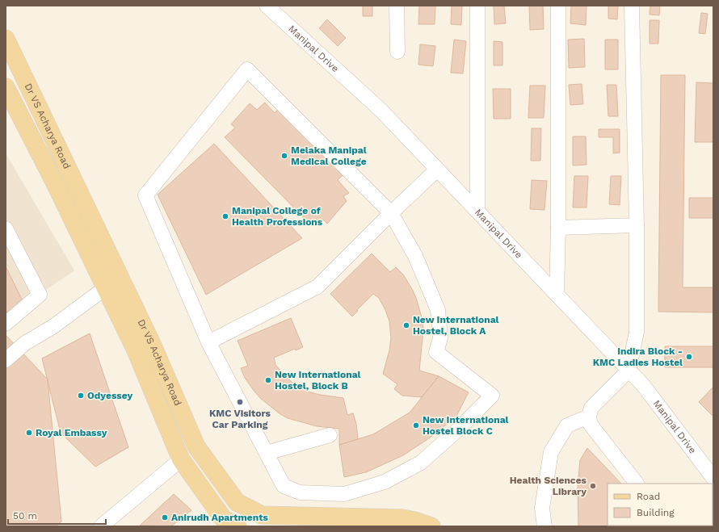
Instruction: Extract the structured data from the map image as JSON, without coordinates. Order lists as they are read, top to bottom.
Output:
{
  "streets": {
    "main road": ["Dr VS Acharya Road"],
    "street": ["Manipal Drive"]
  },
  "places": [
    "Melaka Manipal Medical College",
    "Manipal College of Health Professions",
    "New International Hostel, Block A",
    "Indira Block - KMC Ladies Hostel",
    "New International Hostel, Block B",
    "Odyessey",
    "KMC Visitors Car Parking",
    "New International Hostel Block C",
    "Royal Embassy",
    "Health Sciences Library",
    "Anirudh Apartments"
  ],
  "legend": ["Road", "Building"],
  "scale_bar": "50 m"
}
